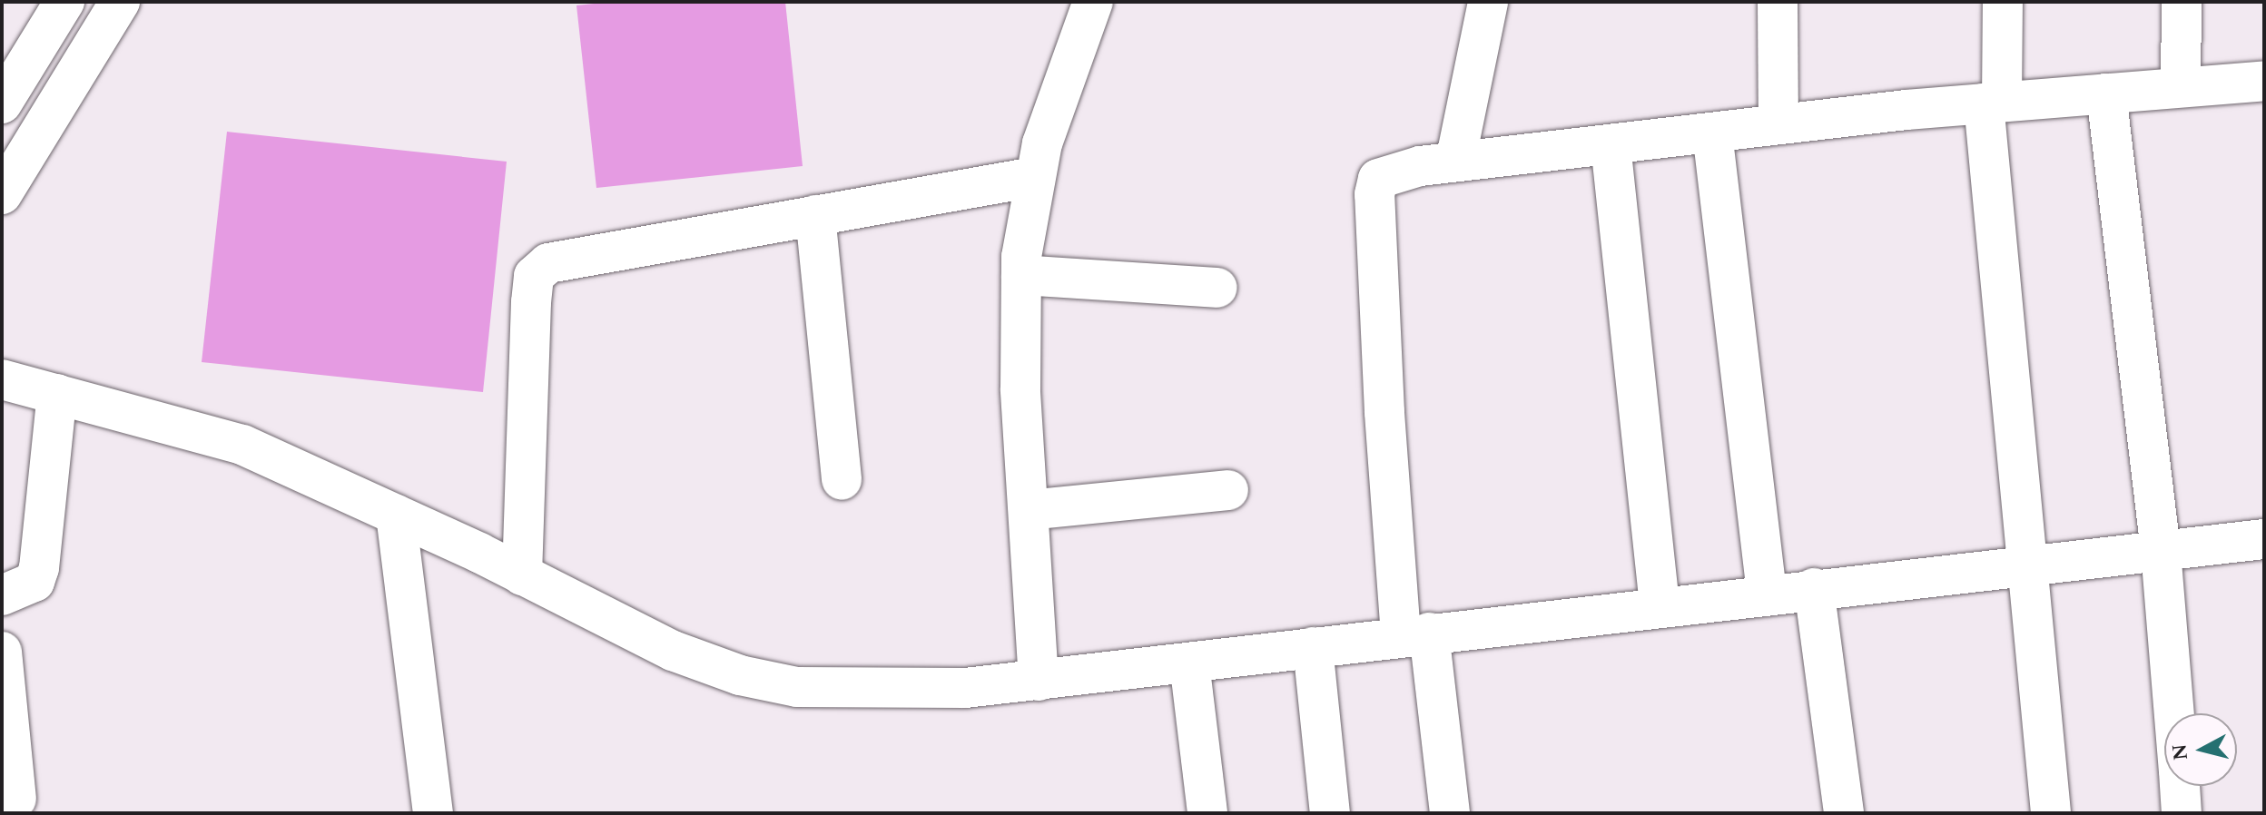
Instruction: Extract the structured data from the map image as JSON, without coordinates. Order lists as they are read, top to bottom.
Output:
{
  "north": "left"
}
